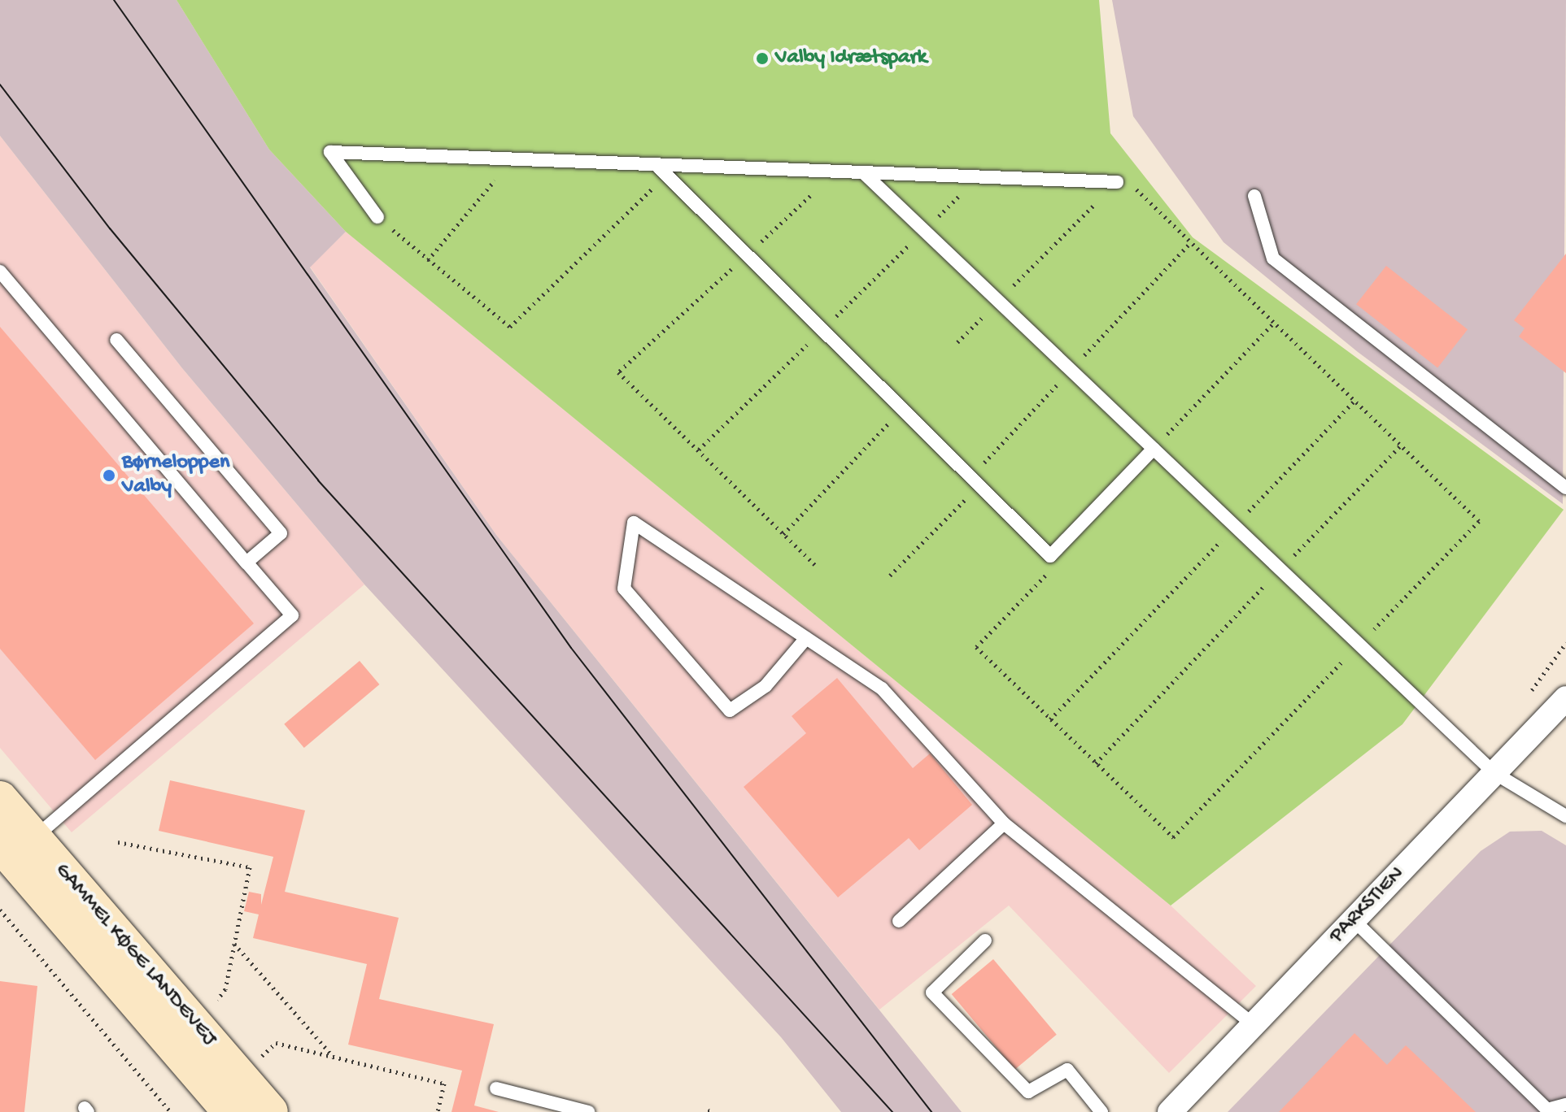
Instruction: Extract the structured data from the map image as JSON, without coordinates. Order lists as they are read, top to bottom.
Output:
{
  "streets": {
    "main road": ["GAMMEL KØGE LANDEVEJ"],
    "street": ["PARKSTIEN"]
  },
  "places": ["Valby Idrætspark", "Børneloppen Valby"]
}
